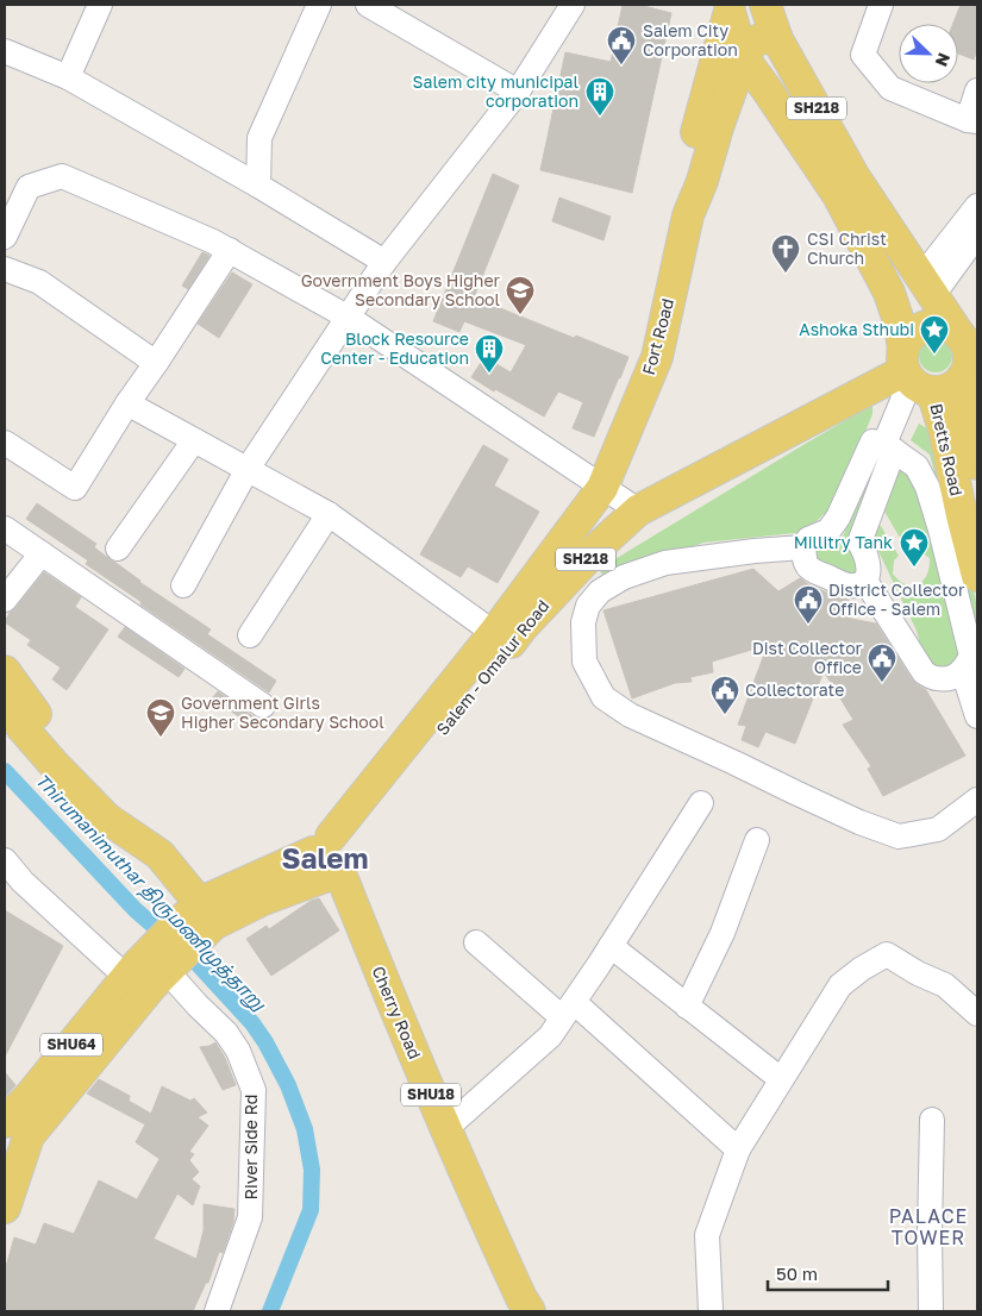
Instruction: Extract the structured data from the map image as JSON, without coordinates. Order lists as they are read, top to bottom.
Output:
{
  "streets": {
    "main road": [
      "SH218",
      "Fort Road",
      "Bretts Road",
      "Salem - Omalur Road",
      "Cherry Road",
      "SHU64",
      "SHU18"
    ],
    "street": ["River Side Rd"]
  },
  "crossings": [
    ["SH218", "Bretts Road"],
    ["SH218", "Salem - Omalur Road"],
    ["Fort Road", "Bretts Road"],
    ["Fort Road", "Salem - Omalur Road"],
    ["Bretts Road", "Salem - Omalur Road"],
    ["Salem - Omalur Road", "Cherry Road"],
    ["Salem - Omalur Road", "SHU64"],
    ["SHU64", "River Side Rd"]
  ],
  "districts": ["Salem", "PALACE TOWER"],
  "water": ["Thirumanimuthar திருமணிமுத்தாறு"],
  "places": {
    "public building": [
      "Salem City Corporation",
      "District Collector Office - Salem",
      "Dist Collector Office",
      "Collectorate"
    ],
    "building": ["Salem city municipal corporation", "Block Resource Center - Education"],
    "church": ["CSI Christ Church"],
    "school or university": ["Government Boys Higher Secondary School", "Government Girls Higher Secondary School"],
    "place": ["Ashoka Sthubi", "Millitry Tank"]
  },
  "scale_bar": "50 m",
  "north": "bottom right"
}
